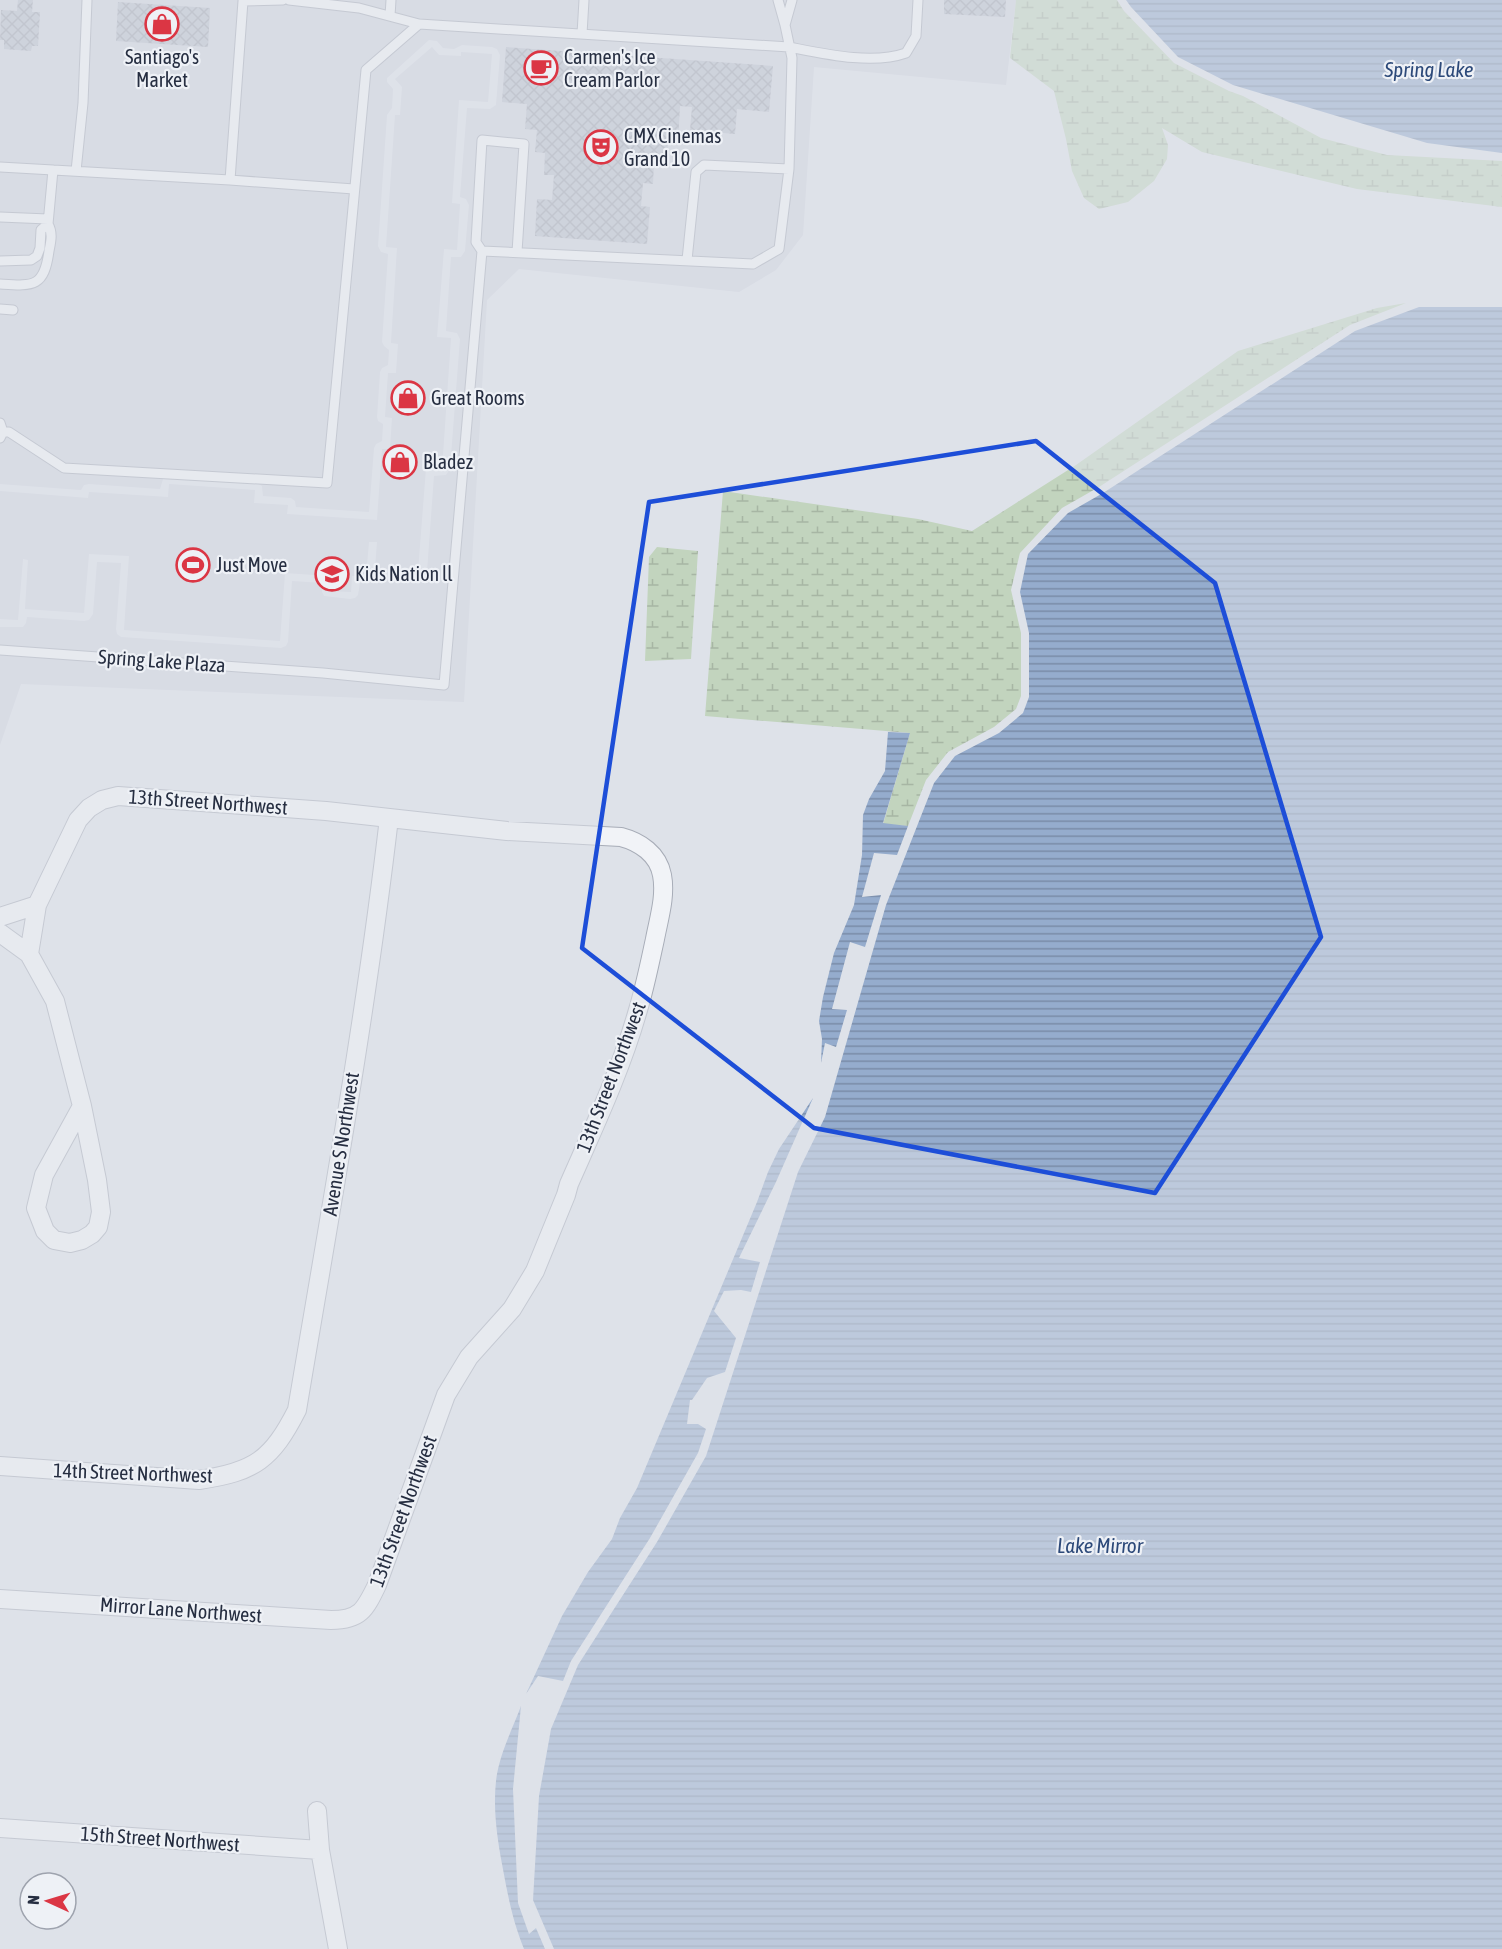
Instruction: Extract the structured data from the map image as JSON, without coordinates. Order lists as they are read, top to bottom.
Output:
{
  "streets": {
    "street": [
      "13th Street Northwest",
      "Avenue S Northwest",
      "14th Street Northwest",
      "Mirror Lane Northwest",
      "15th Street Northwest"
    ],
    "lane": ["Spring Lake Plaza"]
  },
  "crossings": [
    ["13th Street Northwest", "Avenue S Northwest"],
    ["13th Street Northwest", "Mirror Lane Northwest"],
    ["Avenue S Northwest", "14th Street Northwest"]
  ],
  "water": ["Spring Lake", "Lake Mirror"],
  "places": {
    "shop": ["Santiago's Market", "Great Rooms", "Bladez"],
    "cafe": ["Carmen's Ice Cream Parlor"],
    "theatre": ["CMX Cinemas Grand 10"],
    "sports": ["Just Move"],
    "school or university": ["Kids Nation ll"]
  },
  "north": "left"
}
